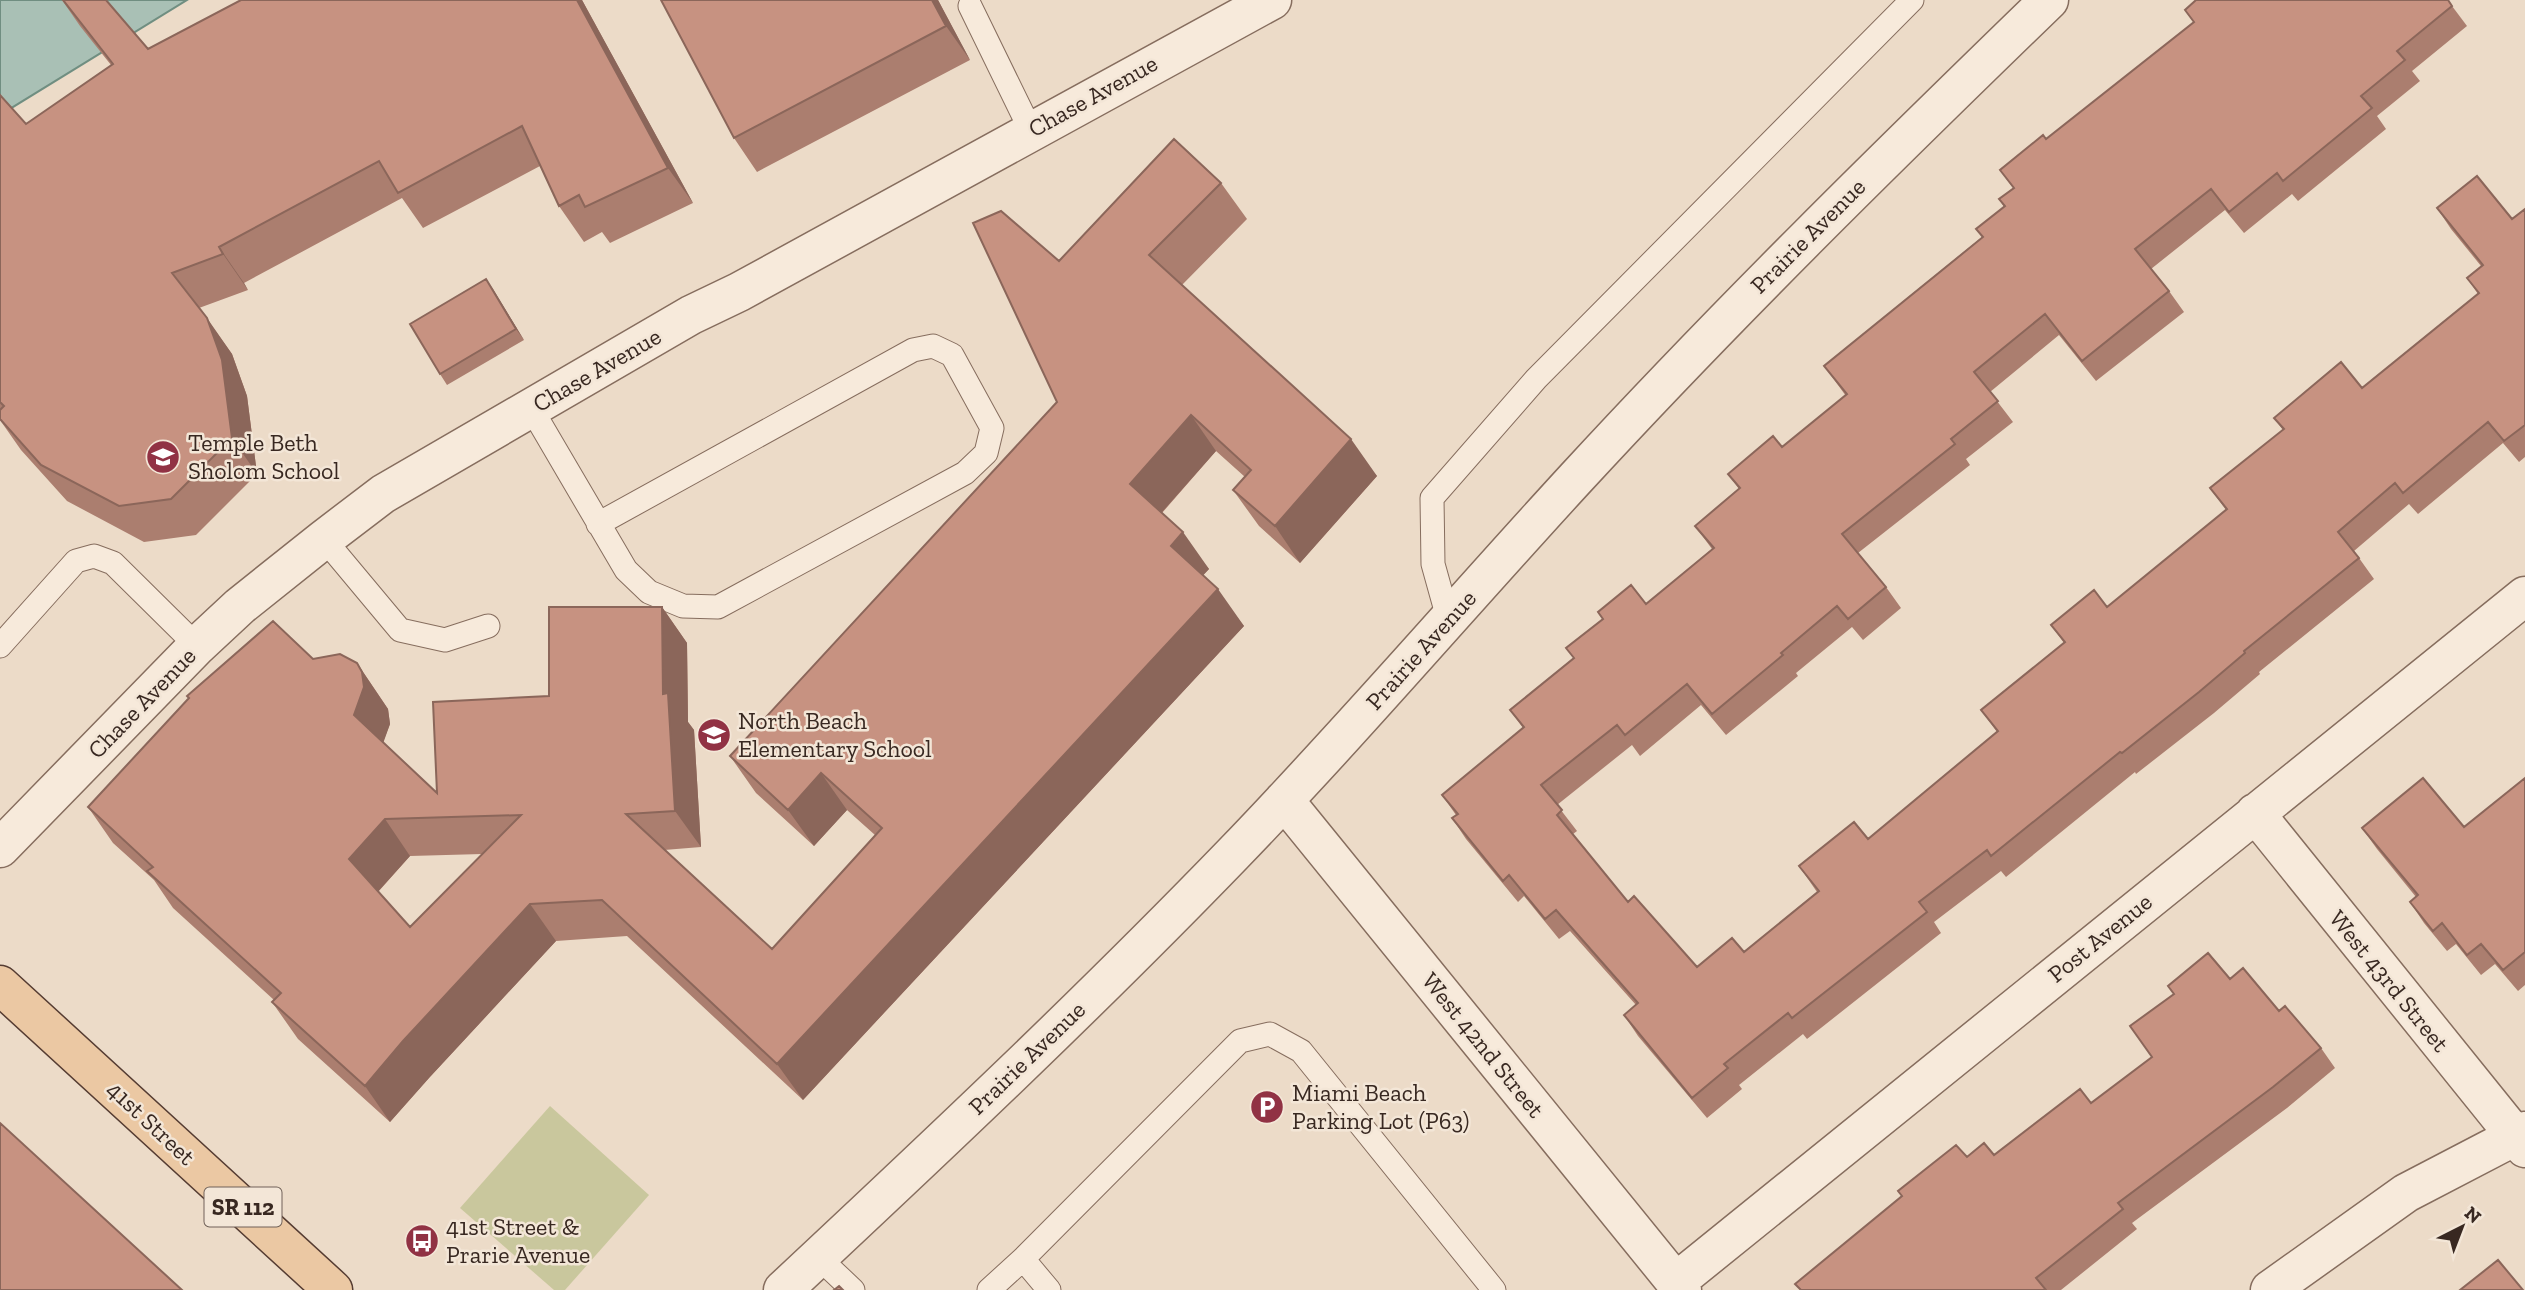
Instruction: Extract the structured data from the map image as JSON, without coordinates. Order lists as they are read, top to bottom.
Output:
{
  "streets": {
    "main road": ["41st Street", "SR 112"],
    "street": [
      "Chase Avenue",
      "Prairie Avenue",
      "Post Avenue",
      "West 43rd Street",
      "West 42nd Street"
    ]
  },
  "crossings": [
    ["Prairie Avenue", "West 42nd Street"],
    ["Post Avenue", "West 43rd Street"],
    ["Post Avenue", "West 42nd Street"]
  ],
  "places": {
    "school or university": ["Temple Beth Sholom School", "North Beach Elementary School"],
    "parking": ["Miami Beach Parking Lot (P63)"],
    "bus stop": ["41st Street & Prarie Avenue"]
  },
  "north": "top right"
}
